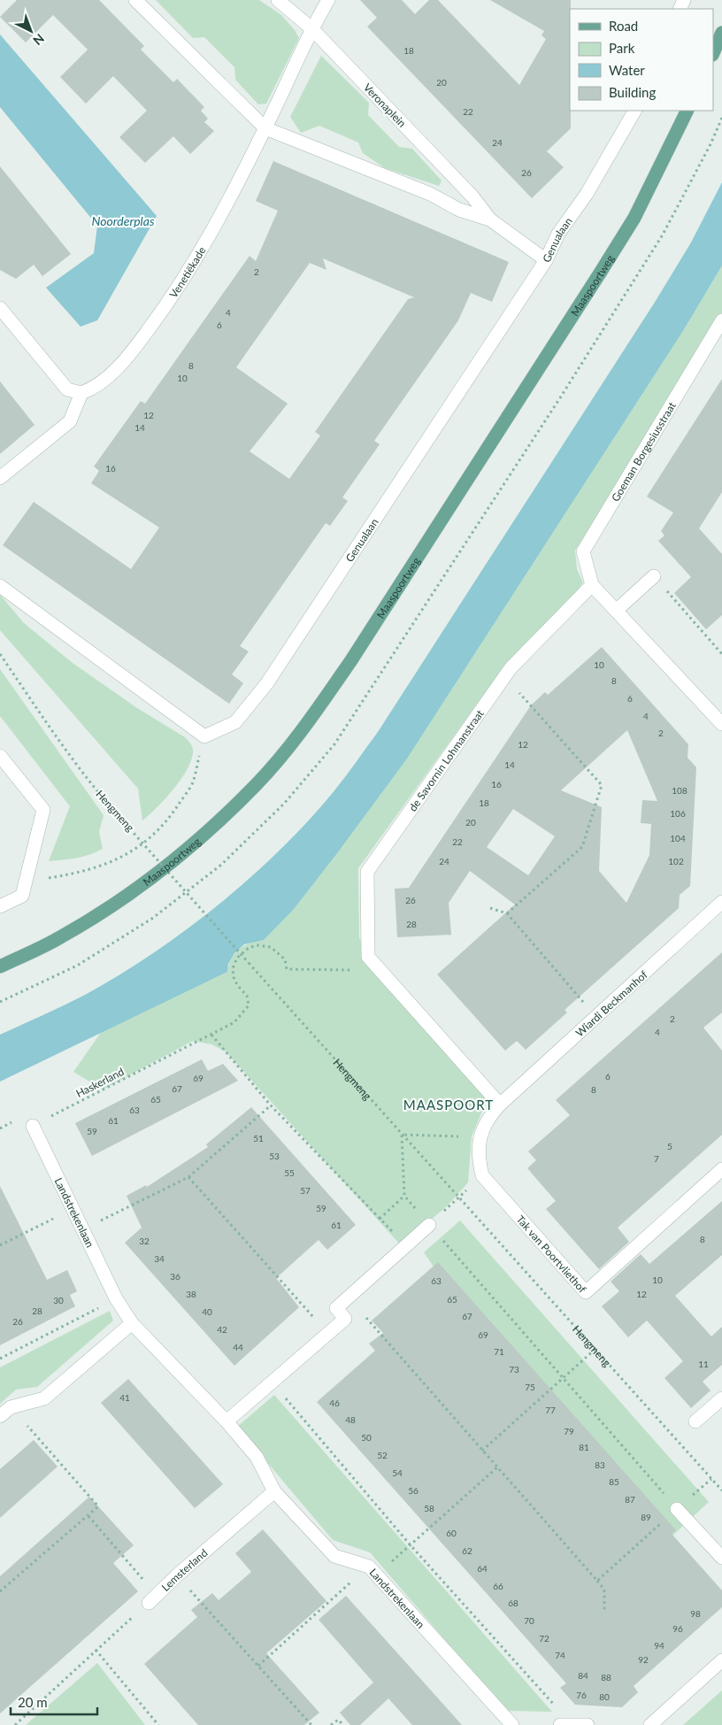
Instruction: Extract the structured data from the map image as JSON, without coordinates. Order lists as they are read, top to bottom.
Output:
{
  "streets": {
    "main road": ["Maaspoortweg"],
    "street": [
      "Veronaplein",
      "Genualaan",
      "Venetiëkade",
      "Goeman Borgesiusstraat",
      "de Savornin Lohmanstraat",
      "Wiardi Beckmanhof",
      "Landstrekenlaan",
      "Tak van Poortvliethof",
      "Lemsterland"
    ],
    "path": ["Hengmeng", "Haskerland"]
  },
  "crossings": [
    ["Veronaplein", "Genualaan"],
    ["Veronaplein", "Venetiëkade"],
    ["Goeman Borgesiusstraat", "de Savornin Lohmanstraat"],
    ["de Savornin Lohmanstraat", "Wiardi Beckmanhof"],
    ["de Savornin Lohmanstraat", "Haskerland"],
    ["Haskerland", "Landstrekenlaan"],
    ["Landstrekenlaan", "Lemsterland"]
  ],
  "districts": ["MAASPOORT"],
  "water": ["Noorderplas"],
  "house_numbers": [
    "18",
    "20",
    "22",
    "24",
    "26",
    "2",
    "4",
    "6",
    "8",
    "10",
    "12",
    "14",
    "16",
    "10",
    "8",
    "6",
    "4",
    "2",
    "12",
    "14",
    "16",
    "108",
    "18",
    "106",
    "20",
    "104",
    "22",
    "24",
    "102",
    "26",
    "28",
    "2",
    "4",
    "6",
    "69",
    "67",
    "8",
    "65",
    "63",
    "61",
    "59",
    "51",
    "5",
    "53",
    "7",
    "55",
    "57",
    "59",
    "61",
    "8",
    "32",
    "34",
    "36",
    "10",
    "63",
    "38",
    "12",
    "65",
    "30",
    "28",
    "40",
    "67",
    "26",
    "42",
    "69",
    "44",
    "71",
    "11",
    "73",
    "75",
    "41",
    "46",
    "77",
    "48",
    "79",
    "50",
    "81",
    "52",
    "83",
    "54",
    "85",
    "56",
    "87",
    "58",
    "89",
    "60",
    "62",
    "64",
    "66",
    "68",
    "98",
    "70",
    "96",
    "72",
    "94",
    "74",
    "92",
    "84",
    "88",
    "76",
    "80"
  ],
  "legend": [
    "Road",
    "Park",
    "Water",
    "Building"
  ],
  "scale_bar": "20 m",
  "north": "bottom right"
}
